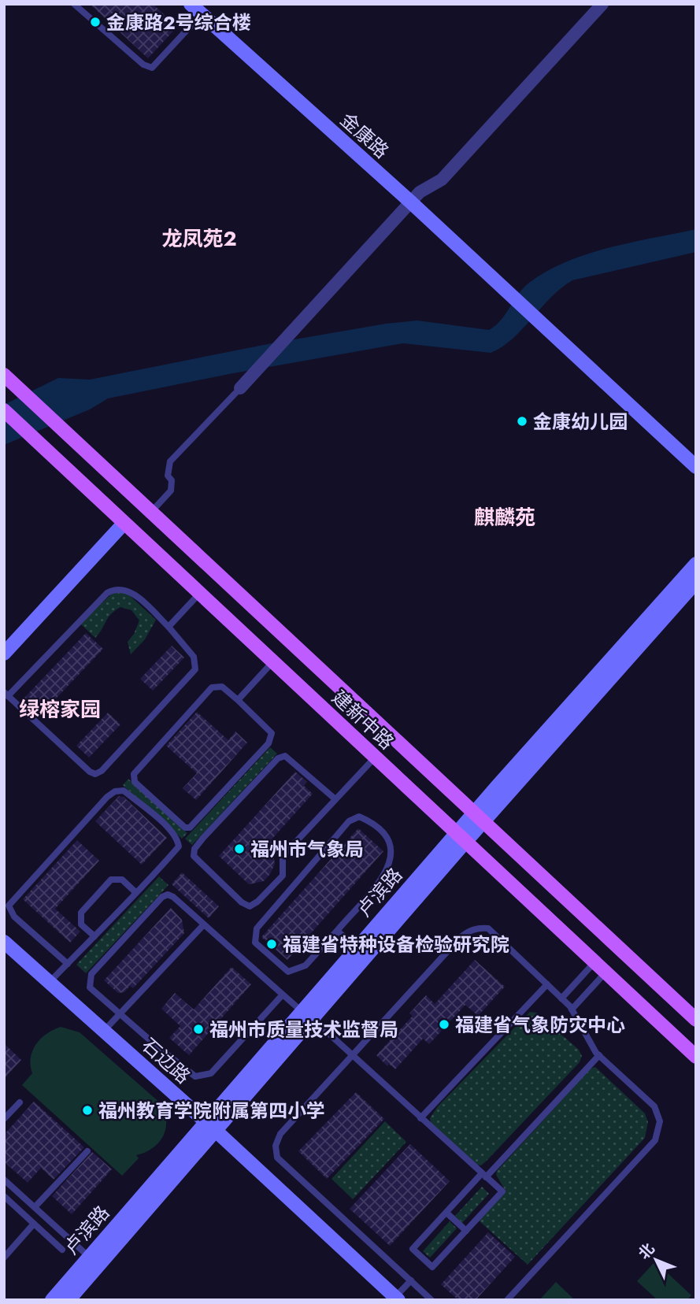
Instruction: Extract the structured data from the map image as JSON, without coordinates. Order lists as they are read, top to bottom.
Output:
{
  "streets": {
    "main road": [
      "金康路",
      "建新中路",
      "卢滨路",
      "石边路"
    ]
  },
  "crossings": [
    ["建新中路", "卢滨路"],
    ["卢滨路", "石边路"]
  ],
  "districts": ["龙凤苑2", "麒麟苑", "绿榕家园"],
  "places": [
    "金康路2号综合楼",
    "金康幼儿园",
    "福州市气象局",
    "福建省特种设备检验研究院",
    "福建省气象防灾中心",
    "福州市质量技术监督局",
    "福州教育学院附属第四小学"
  ],
  "north": "top left"
}
